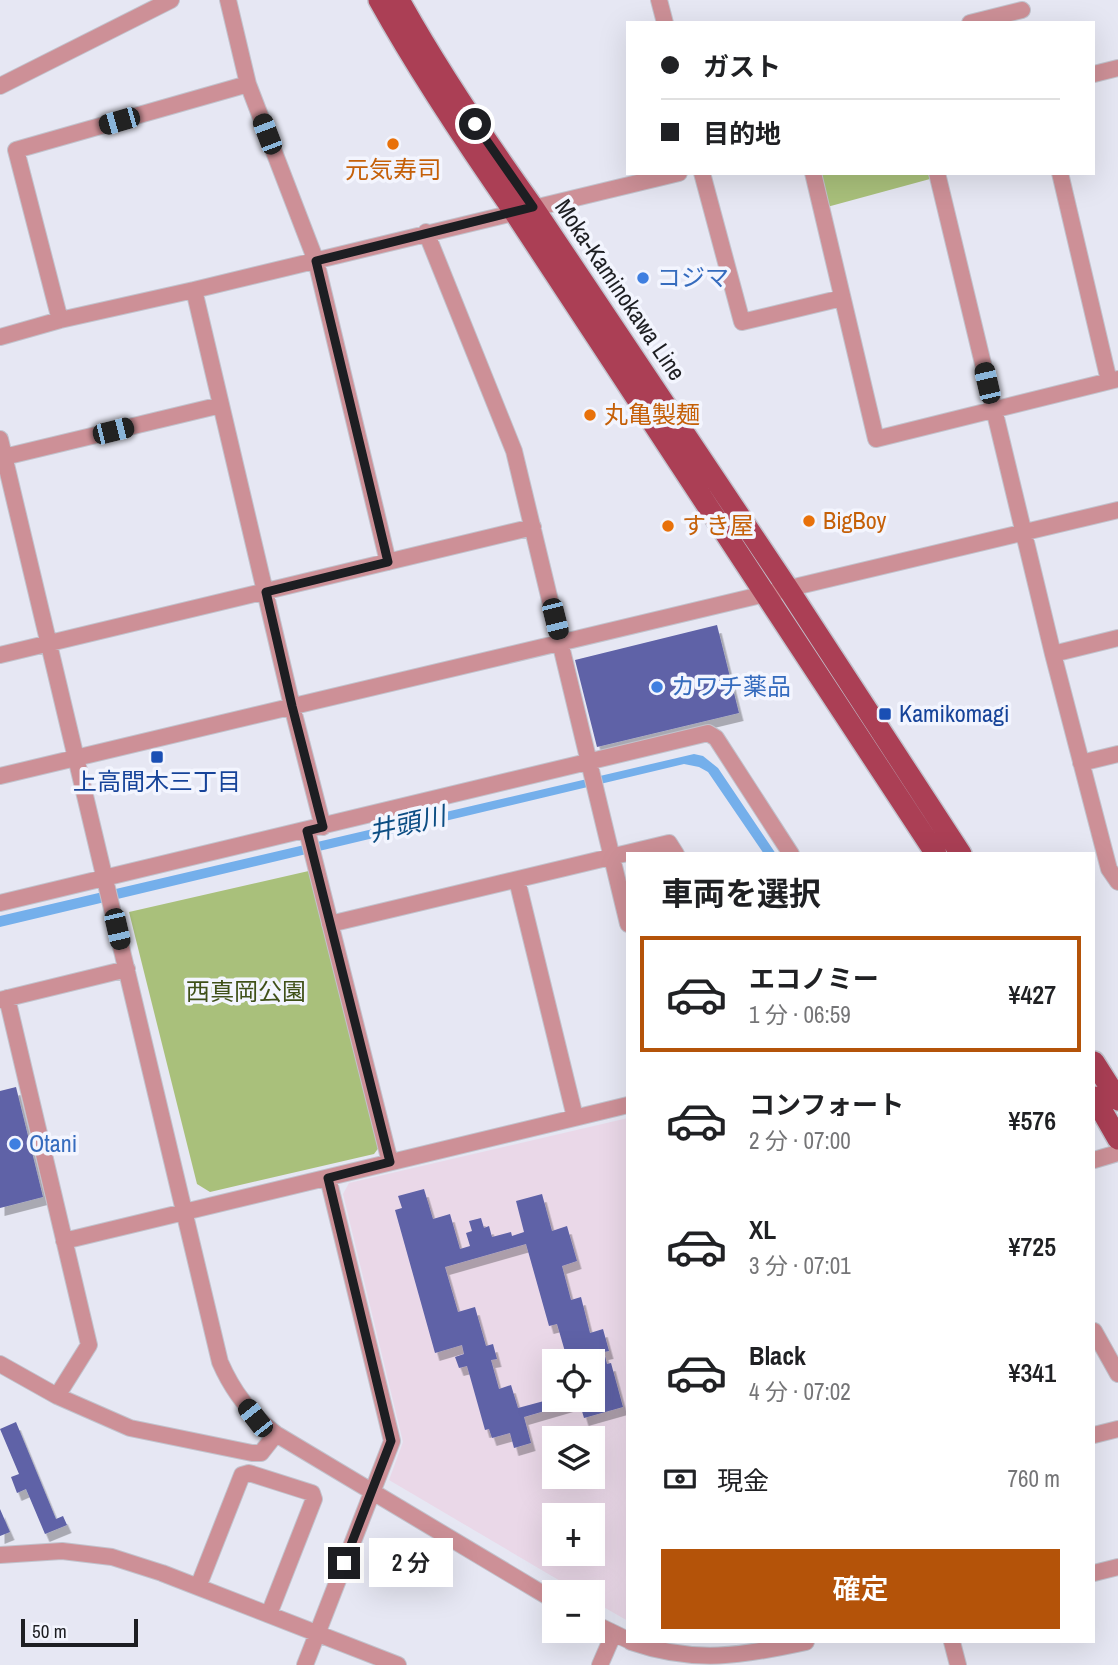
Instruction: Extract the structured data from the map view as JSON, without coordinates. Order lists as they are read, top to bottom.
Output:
{
  "streets": {
    "main road": ["Moka-Kaminokawa Line"]
  },
  "water": ["井頭川"],
  "parks": ["西真岡公園"],
  "places": {
    "other": [
      "元気寿司",
      "コジマ",
      "丸亀製麺",
      "BigBoy",
      "すき屋",
      "カワチ薬品",
      "Otani"
    ],
    "transit": ["Kamikomagi", "上高間木三丁目"]
  },
  "scale_bar": "50 m",
  "page": {
    "banner": ["ガスト", "目的地"],
    "heading": "車両を選択",
    "list": [
      {
        "name": "エコノミー",
        "note": "1 分 · 06:59",
        "value": "¥427"
      },
      {
        "name": "コンフォート",
        "note": "2 分 · 07:00",
        "value": "¥576"
      },
      {
        "name": "XL",
        "note": "3 分 · 07:01",
        "value": "¥725"
      },
      {
        "name": "Black",
        "note": "4 分 · 07:02",
        "value": "¥341"
      }
    ],
    "map_buttons": ["+", "−"],
    "pay": ["現金", "760 m"],
    "buttons": "確定",
    "bubble": "2 分",
    "scale": "50 m"
  }
}
